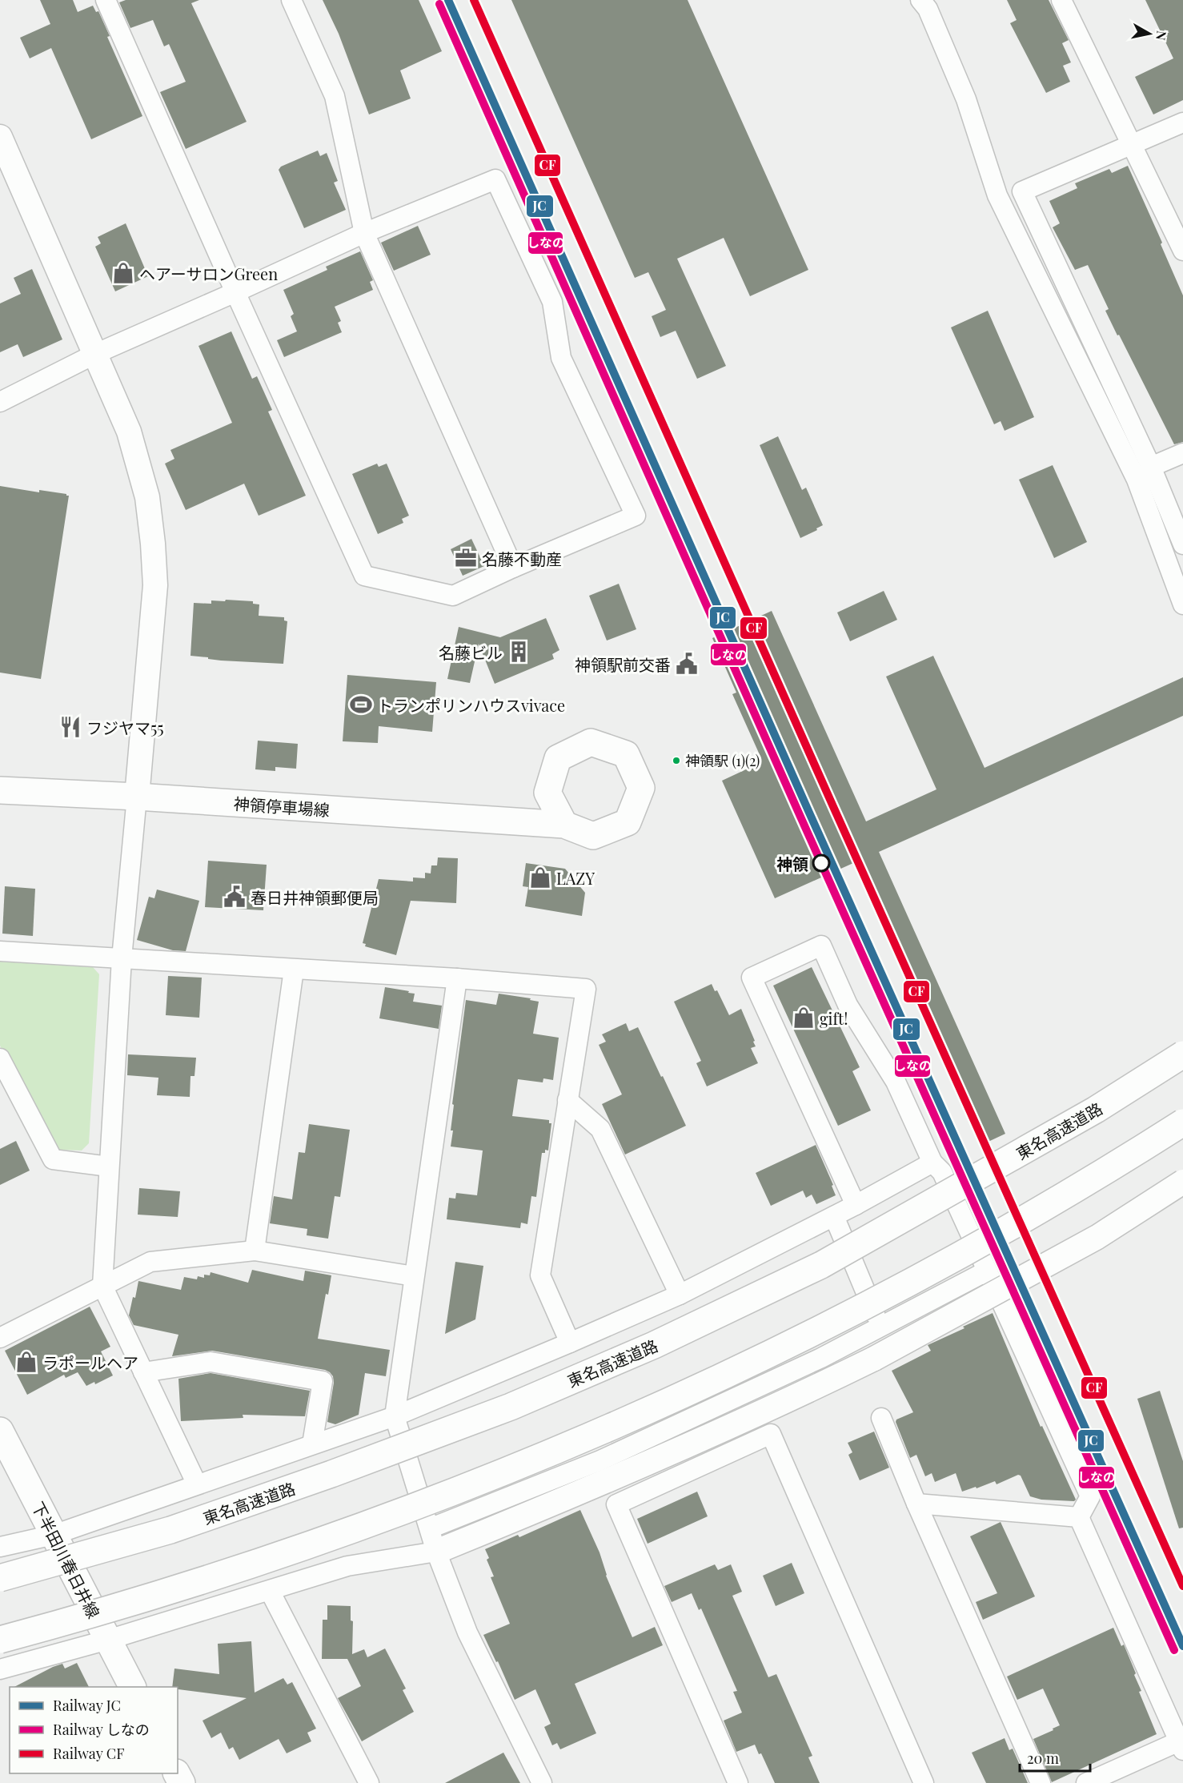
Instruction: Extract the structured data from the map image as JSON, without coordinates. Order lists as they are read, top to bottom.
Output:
{
  "streets": {
    "main road": ["神領停車場線", "東名高速道路", "下半田川春日井線"]
  },
  "places": {
    "shop": [
      "ヘアーサロンGreen",
      "LAZY",
      "gift!",
      "ラポールヘア"
    ],
    "office": ["名藤不動産"],
    "building": ["名藤ビル"],
    "public building": ["神領駅前交番", "春日井神領郵便局"],
    "sports": ["トランポリンハウスvivace"],
    "restaurant": ["フジヤマ55"],
    "other": ["神領駅 (1)(2)", "神領"]
  },
  "lines": ["rail line JC", "rail line CF", "rail line しなの"],
  "legend": ["Railway JC", "Railway しなの", "Railway CF"],
  "scale_bar": "20 m",
  "north": "right"
}
